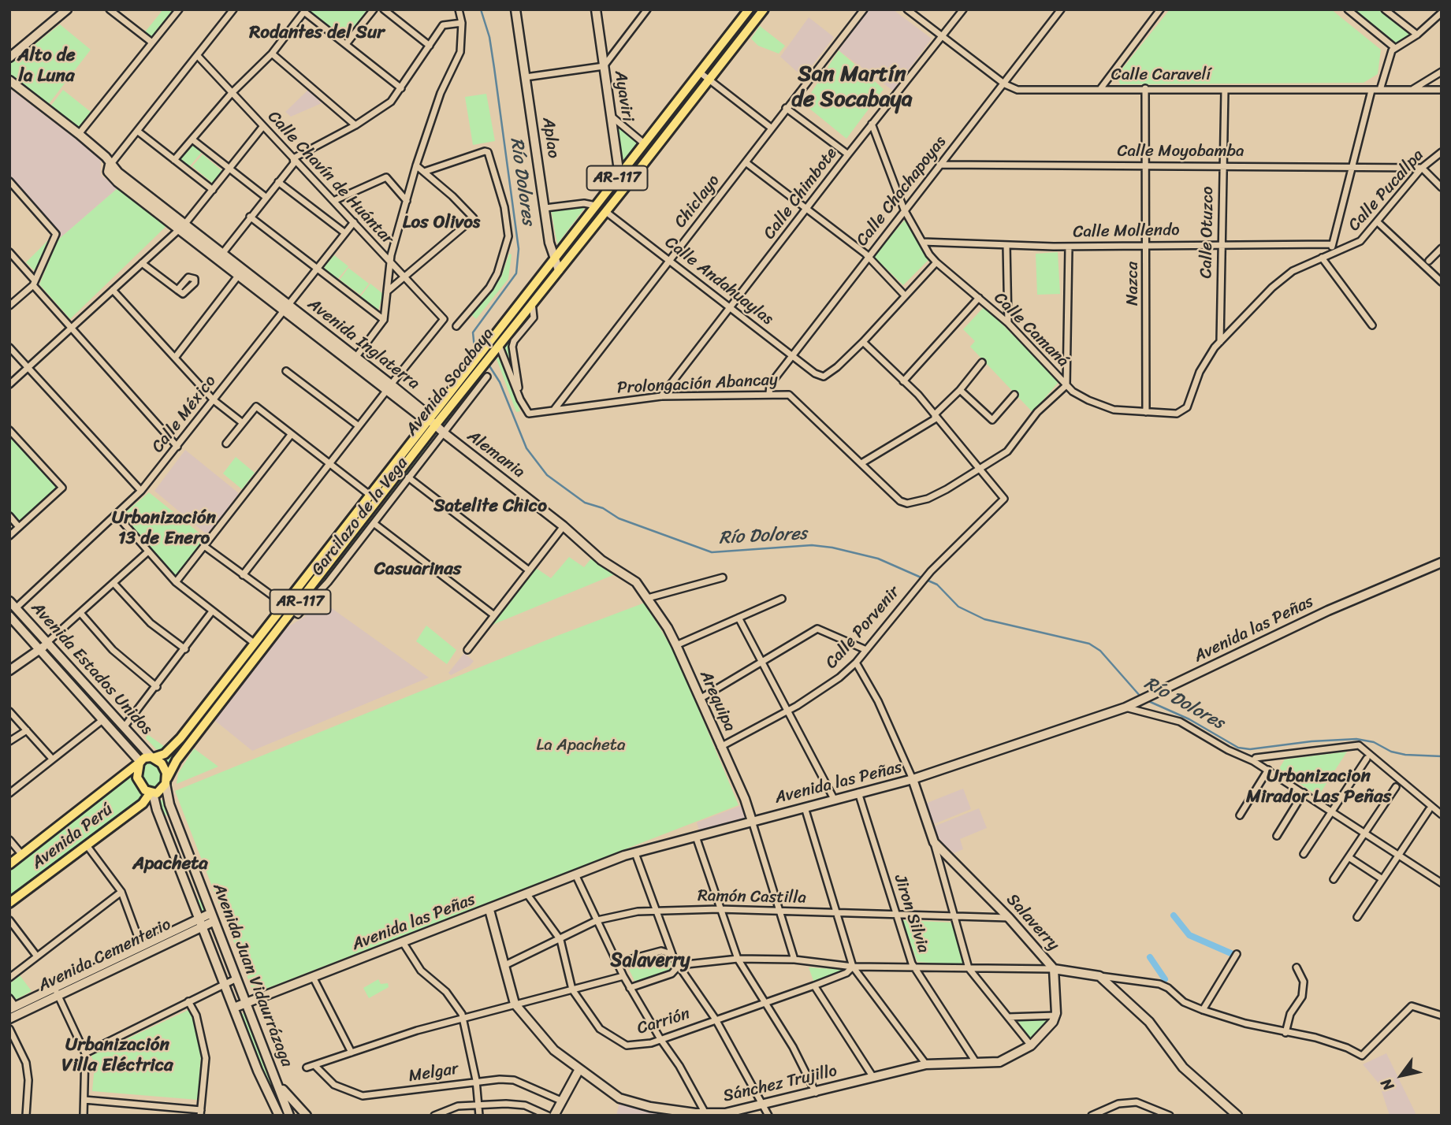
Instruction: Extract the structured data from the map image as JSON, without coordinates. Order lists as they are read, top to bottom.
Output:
{
  "streets": {
    "main road": ["AR-117", "Avenida Socabaya", "Avenida Perú"],
    "street": [
      "Calle Caravelí",
      "Ayaviri",
      "Aplao",
      "Calle Moyobamba",
      "Calle Chavín de Huántar",
      "Calle Pucallpa",
      "Calle Chachapoyas",
      "Calle Chimbote",
      "Chiclayo",
      "Calle Mollendo",
      "Calle Otuzco",
      "Calle Andahuaylas",
      "Nazca",
      "Calle Camaná",
      "Avenida Inglaterra",
      "Prolongación Abancay",
      "Calle México",
      "Alemania",
      "Garcilazo de la Vega",
      "Calle Porvenir",
      "Avenida las Peñas",
      "Avenida Estados Unidos",
      "Arequipa",
      "Ramón Castilla",
      "Jiron Silvia",
      "Salaverry",
      "Avenida Cementerio",
      "Avenida Juan Vidaurrázaga",
      "Carrión",
      "Melgar",
      "Sánchez Trujillo"
    ]
  },
  "crossings": [
    ["Calle Caravelí", "Calle Chachapoyas"],
    ["Calle Caravelí", "Calle Chimbote"],
    ["Calle Caravelí", "Calle Otuzco"],
    ["Calle Caravelí", "Nazca"],
    ["Ayaviri", "Avenida Socabaya"],
    ["Aplao", "Avenida Socabaya"],
    ["Calle Moyobamba", "Calle Pucallpa"],
    ["Calle Moyobamba", "Calle Chachapoyas"],
    ["Calle Moyobamba", "Calle Otuzco"],
    ["Calle Moyobamba", "Nazca"],
    ["Calle Chavín de Huántar", "Avenida Inglaterra"],
    ["Calle Chavín de Huántar", "Calle México"],
    ["AR-117", "Avenida Socabaya"],
    ["AR-117", "Avenida Estados Unidos"],
    ["AR-117", "Avenida Perú"],
    ["AR-117", "Avenida Juan Vidaurrázaga"],
    ["Calle Pucallpa", "Calle Otuzco"],
    ["Calle Pucallpa", "Calle Camaná"],
    ["Calle Chachapoyas", "Calle Andahuaylas"],
    ["Calle Chachapoyas", "Calle Camaná"],
    ["Calle Chachapoyas", "Prolongación Abancay"],
    ["Calle Chimbote", "Calle Andahuaylas"],
    ["Calle Chimbote", "Calle Camaná"],
    ["Calle Chimbote", "Prolongación Abancay"],
    ["Chiclayo", "Calle Andahuaylas"],
    ["Chiclayo", "Prolongación Abancay"],
    ["Calle Mollendo", "Calle Otuzco"],
    ["Calle Mollendo", "Nazca"],
    ["Calle Mollendo", "Calle Camaná"],
    ["Calle Otuzco", "Calle Camaná"],
    ["Calle Andahuaylas", "Avenida Socabaya"],
    ["Nazca", "Calle Camaná"],
    ["Avenida Inglaterra", "Avenida Socabaya"],
    ["Avenida Inglaterra", "Calle México"],
    ["Avenida Inglaterra", "Alemania"],
    ["Avenida Socabaya", "Alemania"],
    ["Avenida Socabaya", "Garcilazo de la Vega"],
    ["Avenida Socabaya", "Avenida Estados Unidos"],
    ["Avenida Socabaya", "Avenida Perú"],
    ["Avenida Socabaya", "Avenida Juan Vidaurrázaga"],
    ["Prolongación Abancay", "Calle Porvenir"],
    ["Calle México", "Avenida Estados Unidos"],
    ["Alemania", "Garcilazo de la Vega"],
    ["Alemania", "Arequipa"],
    ["Calle Porvenir", "Arequipa"],
    ["Avenida las Peñas", "Arequipa"],
    ["Avenida las Peñas", "Jiron Silvia"],
    ["Avenida las Peñas", "Salaverry"],
    ["Avenida las Peñas", "Avenida Juan Vidaurrázaga"],
    ["Avenida las Peñas", "Carrión"],
    ["Avenida las Peñas", "Sánchez Trujillo"],
    ["Avenida Estados Unidos", "Avenida Perú"],
    ["Avenida Estados Unidos", "Avenida Juan Vidaurrázaga"],
    ["Avenida Perú", "Avenida Juan Vidaurrázaga"],
    ["Ramón Castilla", "Jiron Silvia"],
    ["Ramón Castilla", "Salaverry"],
    ["Ramón Castilla", "Carrión"],
    ["Ramón Castilla", "Sánchez Trujillo"],
    ["Jiron Silvia", "Sánchez Trujillo"],
    ["Avenida Cementerio", "Avenida Juan Vidaurrázaga"]
  ],
  "districts": [
    "Rodantes del Sur",
    "Alto de la Luna",
    "San Martín de Socabaya",
    "Los Olivos",
    "Satelite Chico",
    "Urbanización 13 de Enero",
    "Casuarinas",
    "Urbanizacion Mirador Las Peñas",
    "Apacheta",
    "Salaverry",
    "Urbanización Villa Eléctrica"
  ],
  "water": ["Río Dolores"],
  "parks": ["La Apacheta"],
  "north": "bottom left"
}
